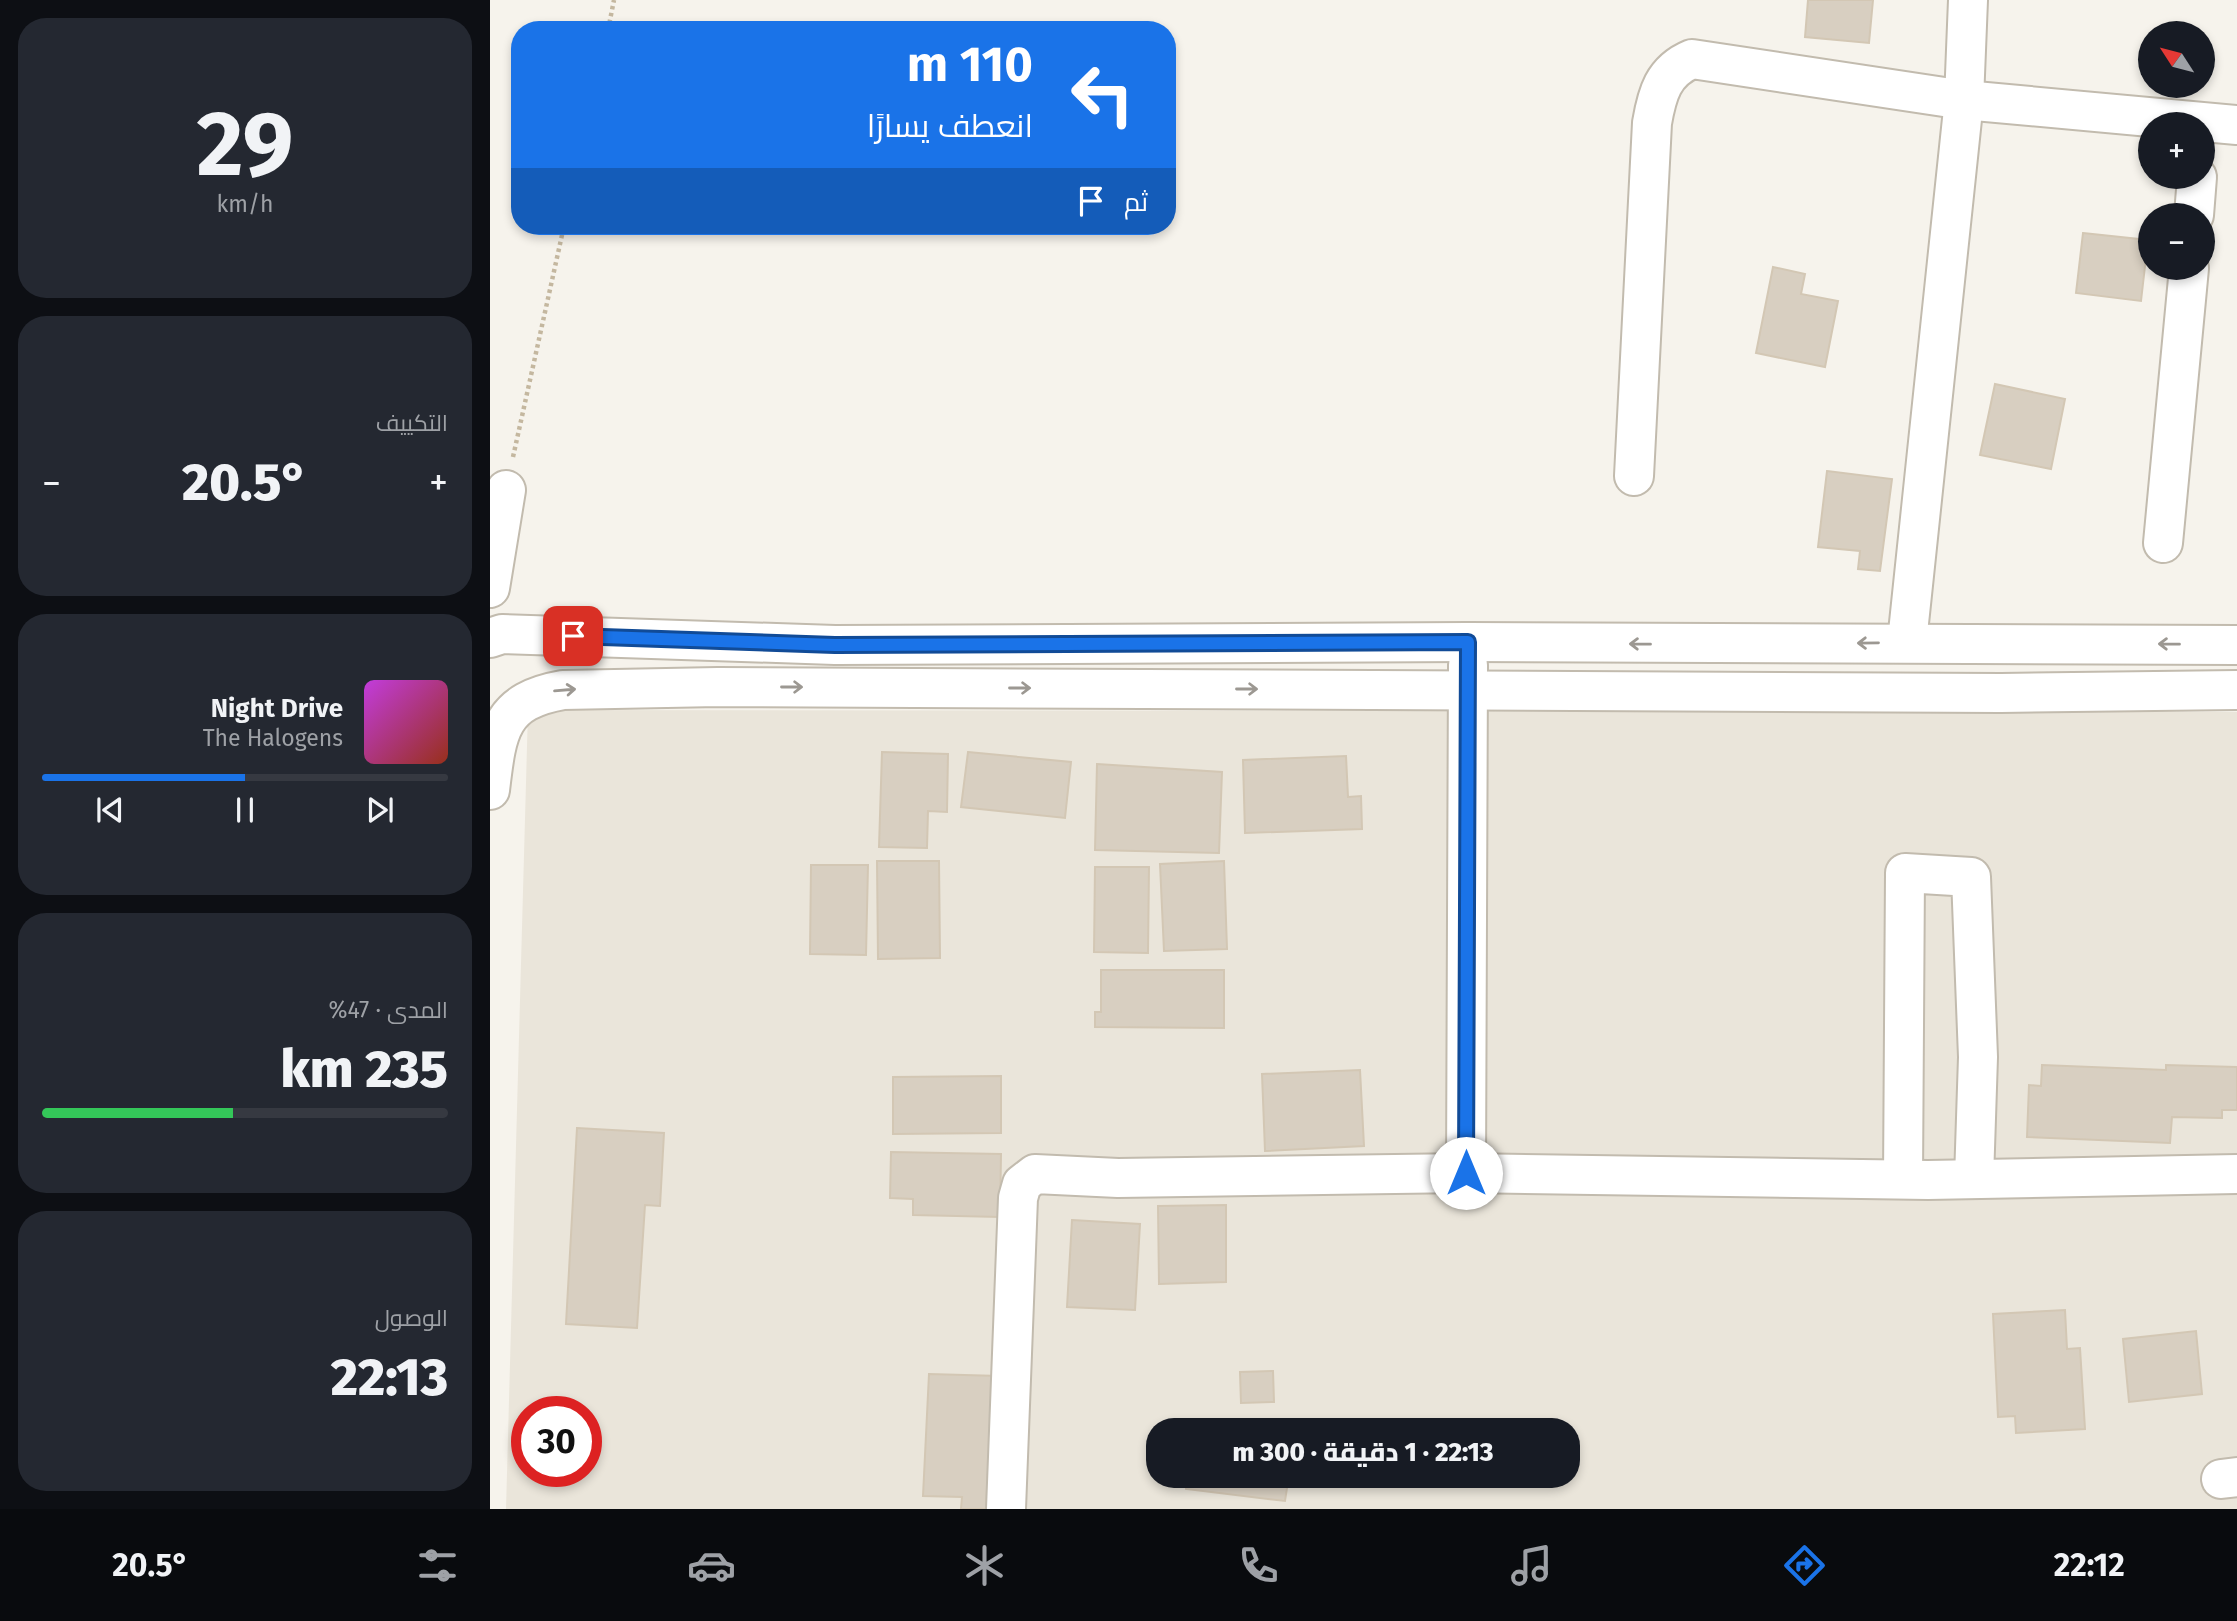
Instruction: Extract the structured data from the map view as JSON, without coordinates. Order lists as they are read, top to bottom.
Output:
{
  "north": "top left",
  "page": {
    "tile": [
      ["29", "km/h"],
      "التكييف",
      ["المدى · 47%", "235 km"],
      ["الوصول", "22:13"]
    ],
    "map_buttons": ["+", "−"],
    "turn": ["110 m", "انعطف يسارًا"],
    "then": "ثم",
    "heat": ["−", "20.5°", "+"],
    "song": ["Night Drive", "The Halogens"],
    "limit": "30",
    "trip": "22:13 · 1 دقيقة · 300 m",
    "tabs": ["22:12", "20.5°"]
  }
}
